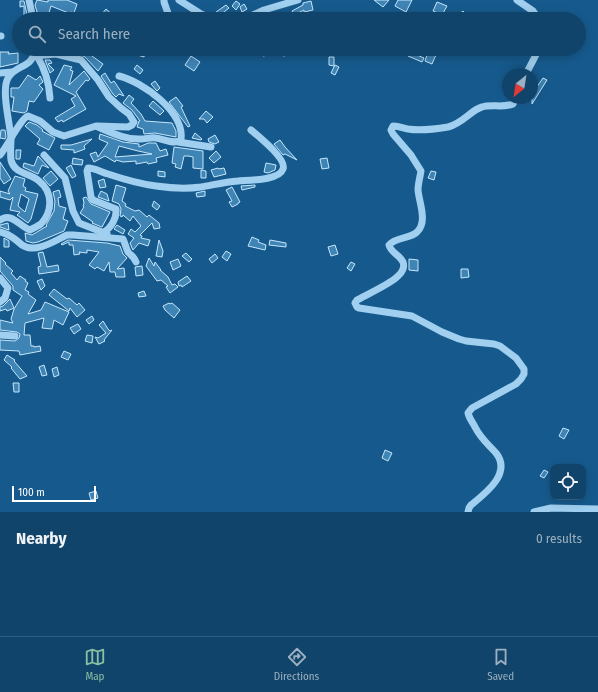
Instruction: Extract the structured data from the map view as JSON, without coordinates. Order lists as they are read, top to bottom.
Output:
{
  "scale_bar": "100 m",
  "north": "bottom left",
  "page": {
    "search": "Search here",
    "scale": "100 m",
    "heading": ["Nearby", "0 results"],
    "nav": ["Map", "Directions", "Saved"]
  }
}
